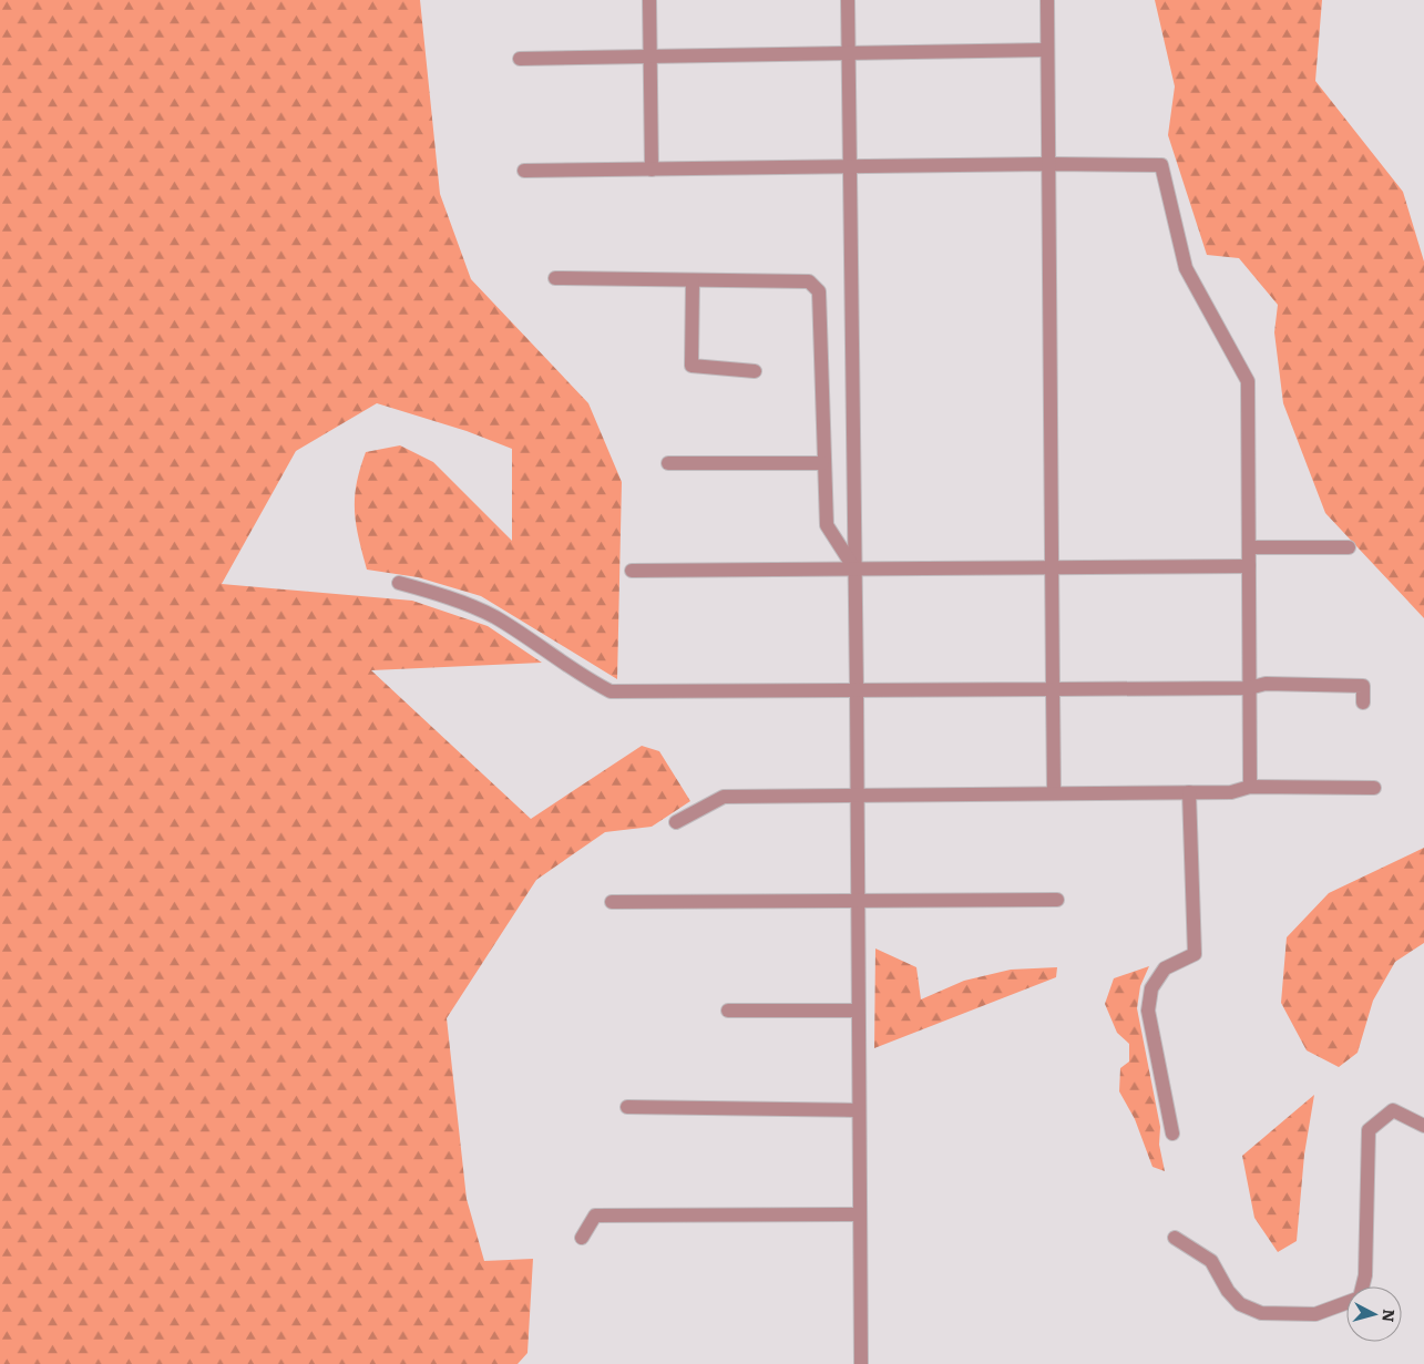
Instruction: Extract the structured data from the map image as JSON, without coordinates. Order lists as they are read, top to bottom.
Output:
{
  "north": "right"
}
